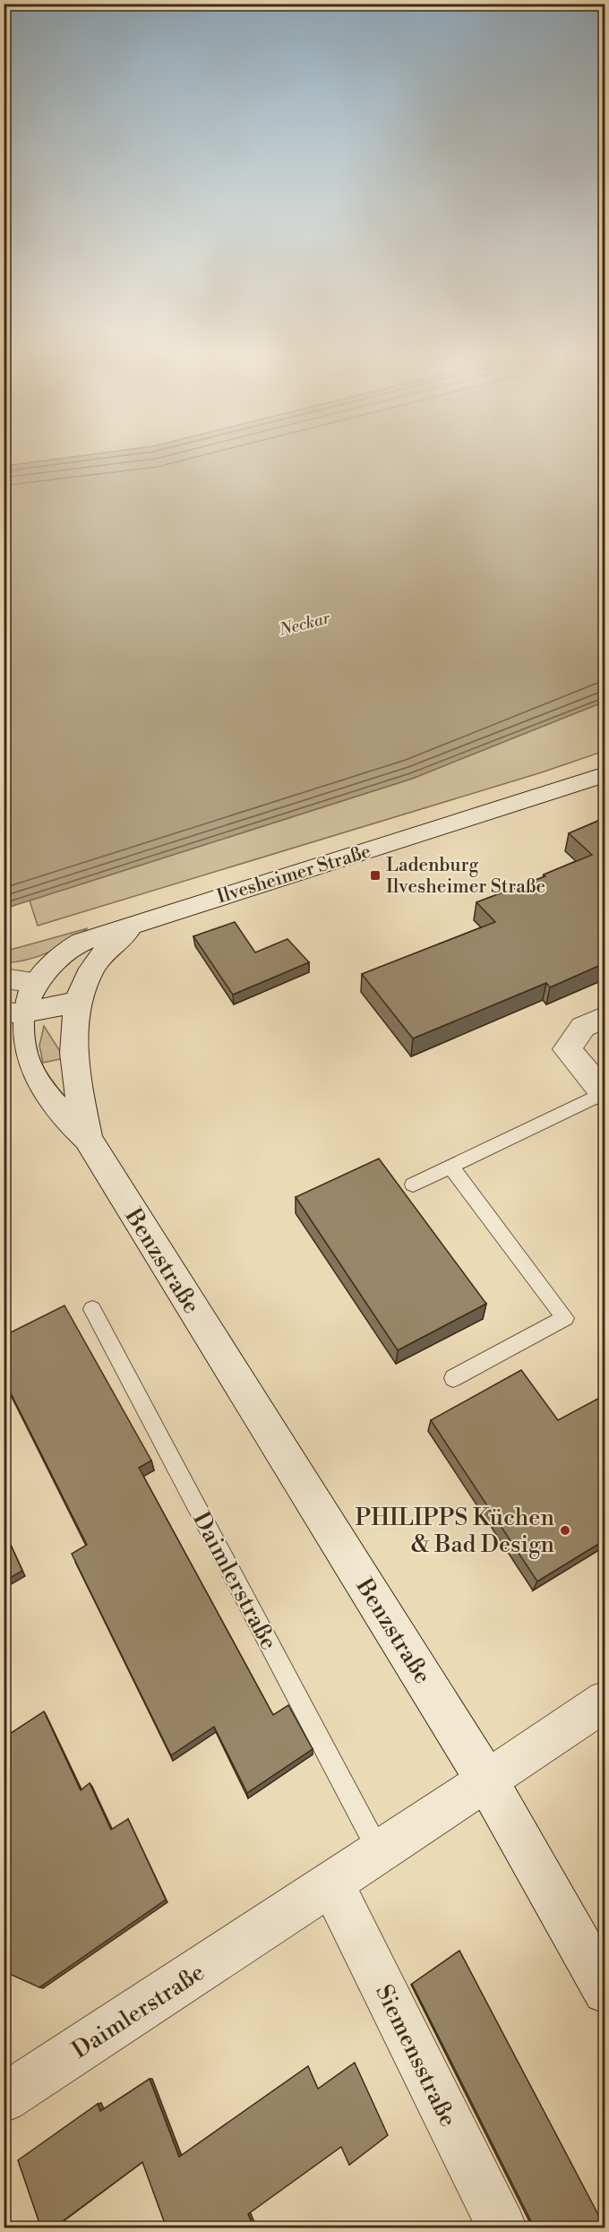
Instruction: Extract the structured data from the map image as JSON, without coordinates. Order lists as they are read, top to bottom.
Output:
{
  "streets": {
    "main road": [
      "Ilvesheimer Straße",
      "Benzstraße",
      "Daimlerstraße",
      "Siemensstraße"
    ]
  },
  "crossings": [
    ["Ilvesheimer Straße", "Benzstraße"],
    ["Benzstraße", "Daimlerstraße"],
    ["Daimlerstraße", "Siemensstraße"]
  ],
  "water": ["Neckar"],
  "places": {
    "transit": ["Ladenburg Ilvesheimer Straße"],
    "other": ["PHILIPPS Küchen & Bad Design"]
  }
}
